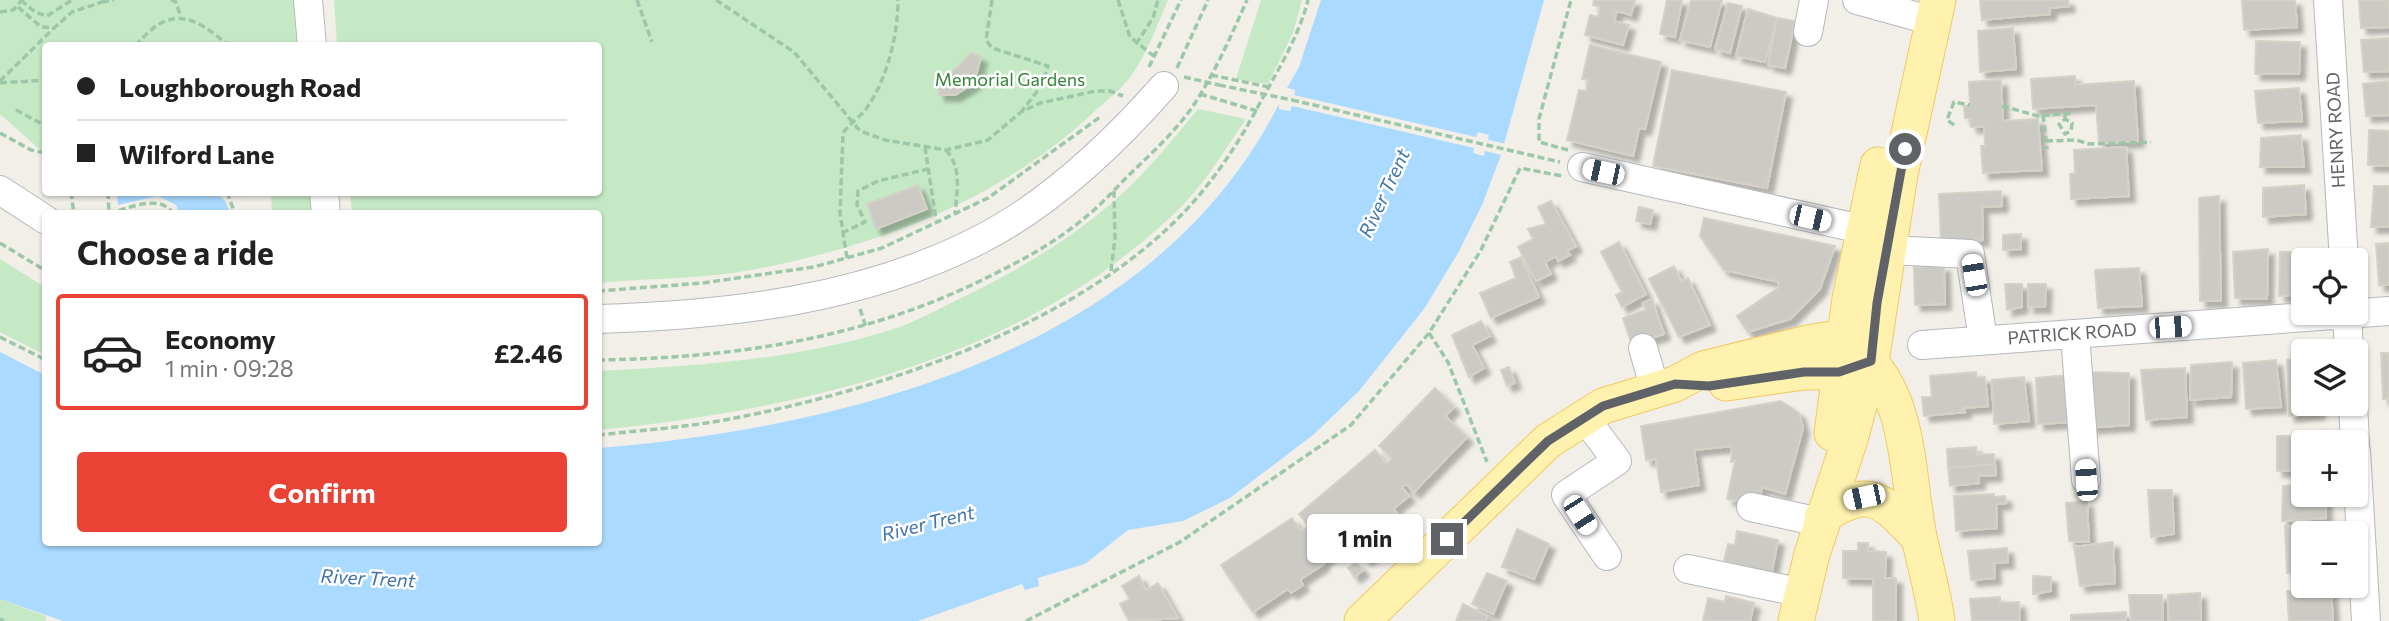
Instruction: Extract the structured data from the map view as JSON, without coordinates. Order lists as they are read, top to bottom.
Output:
{
  "streets": {
    "street": ["HENRY ROAD", "PATRICK ROAD"]
  },
  "water": ["River Trent"],
  "parks": ["Memorial Gardens"],
  "page": {
    "banner": ["Loughborough Road", "Wilford Lane"],
    "heading": "Choose a ride",
    "map_buttons": ["+", "−"],
    "list": [
      {
        "name": "Economy",
        "note": "1 min · 09:28",
        "value": "£2.46"
      }
    ],
    "buttons": "Confirm",
    "bubble": "1 min"
  }
}
